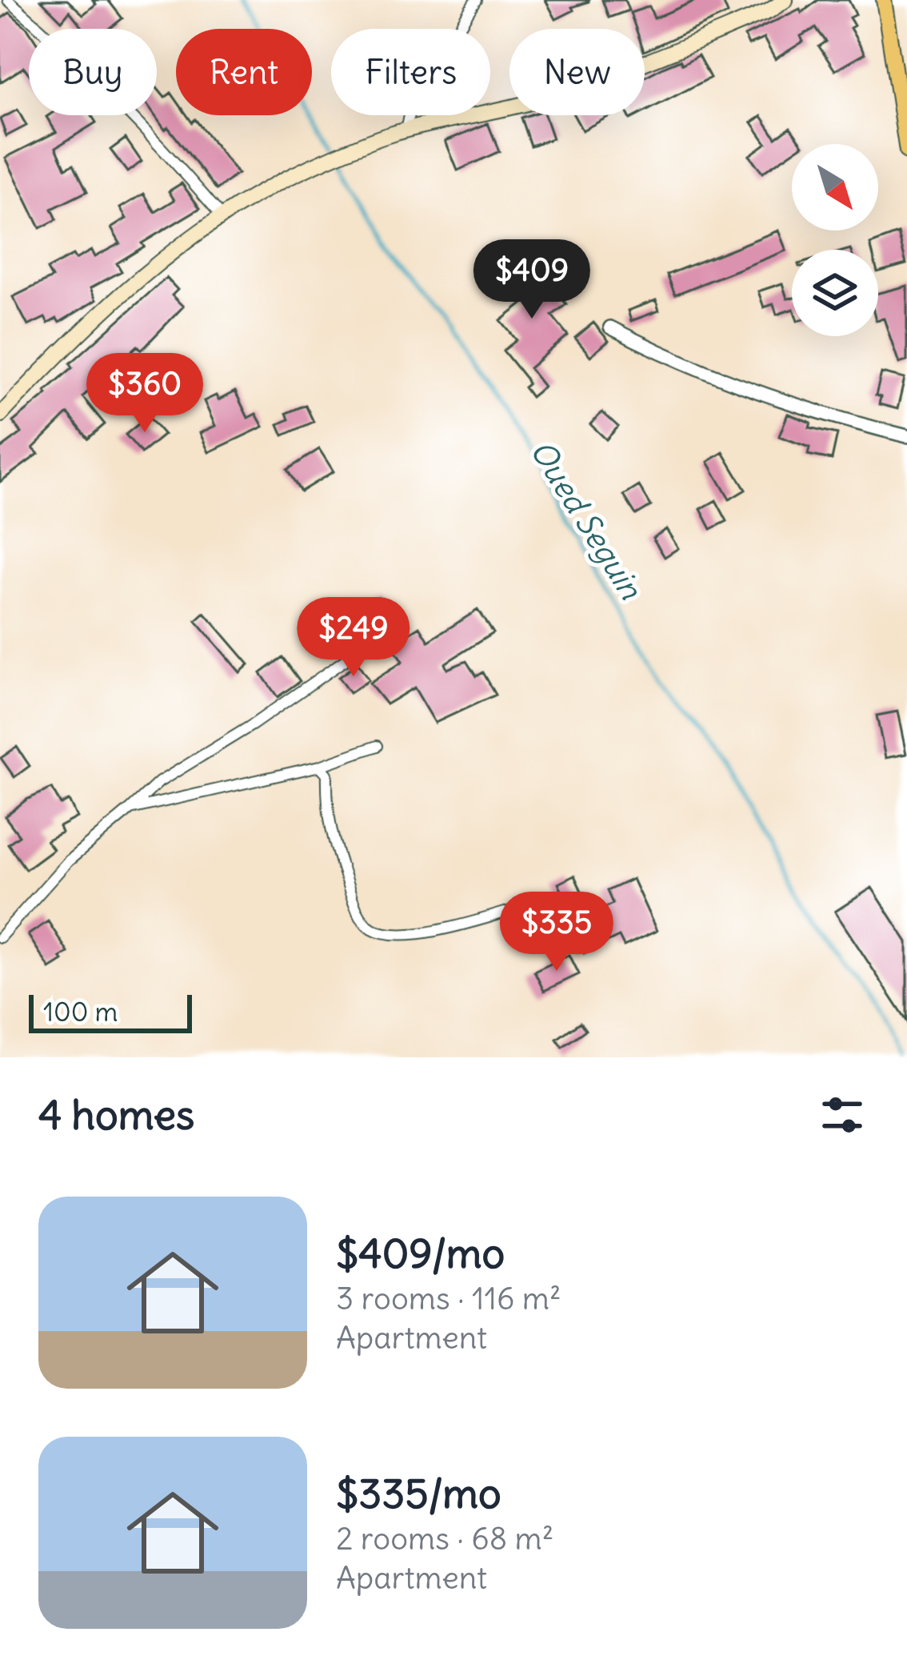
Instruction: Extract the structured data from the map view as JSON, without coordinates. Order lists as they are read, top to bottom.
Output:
{
  "water": ["Oued Seguin"],
  "scale_bar": "100 m",
  "north": "bottom right",
  "page": {
    "chip": [
      "Buy",
      "Rent",
      "Filters",
      "New"
    ],
    "price": [
      "$409",
      "$360",
      "$249",
      "$335"
    ],
    "scale": "100 m",
    "heading": "4 homes",
    "list": [
      {
        "name": "$409/mo",
        "note": "3 rooms · 116 m² · Apartment"
      },
      {
        "name": "$335/mo",
        "note": "2 rooms · 68 m² · Apartment"
      }
    ]
  }
}
